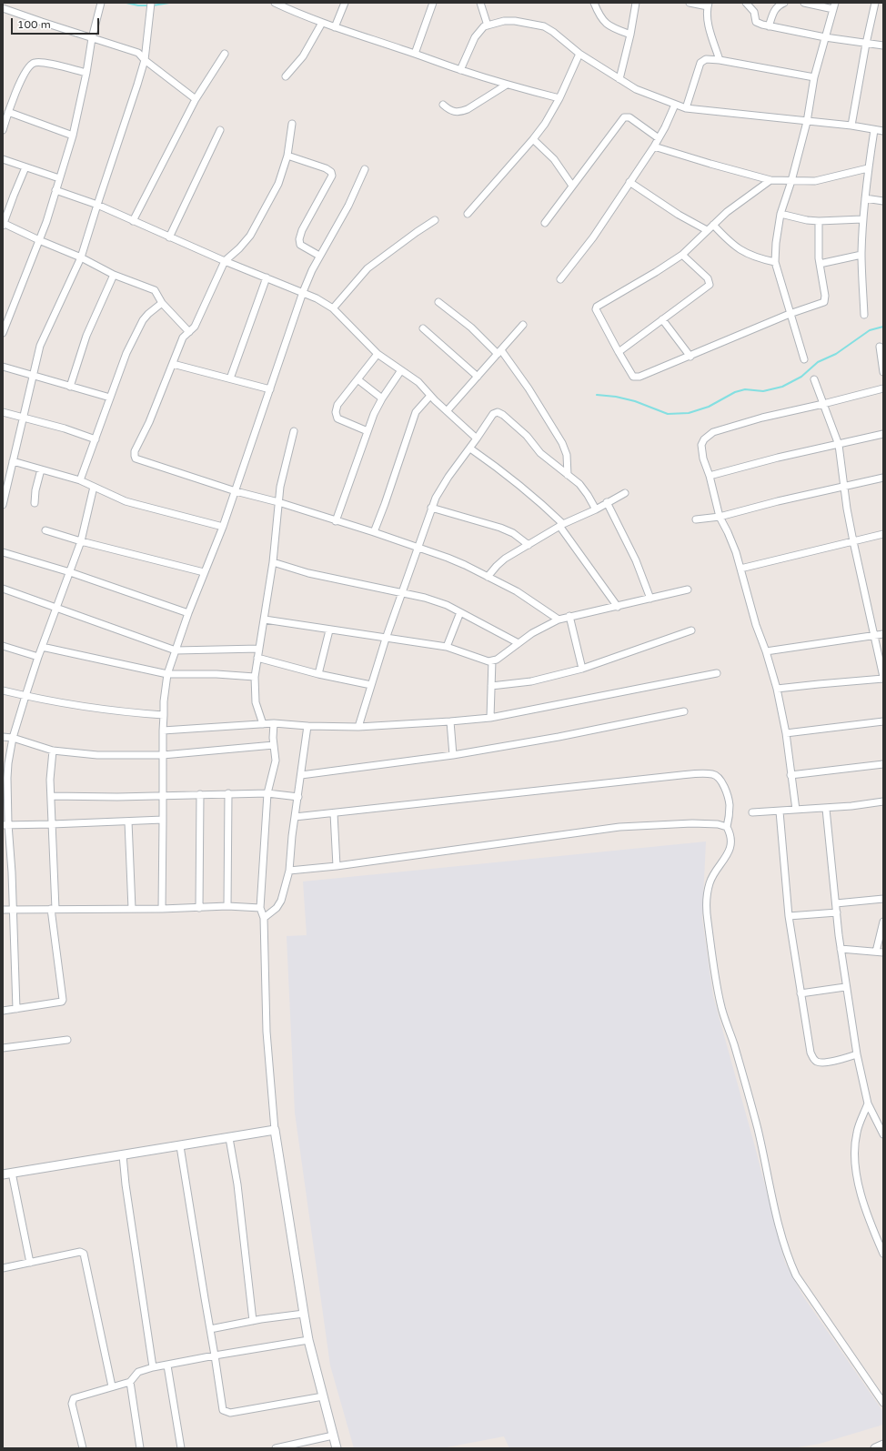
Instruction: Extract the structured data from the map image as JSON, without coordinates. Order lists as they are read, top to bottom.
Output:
{
  "scale_bar": "100 m"
}
